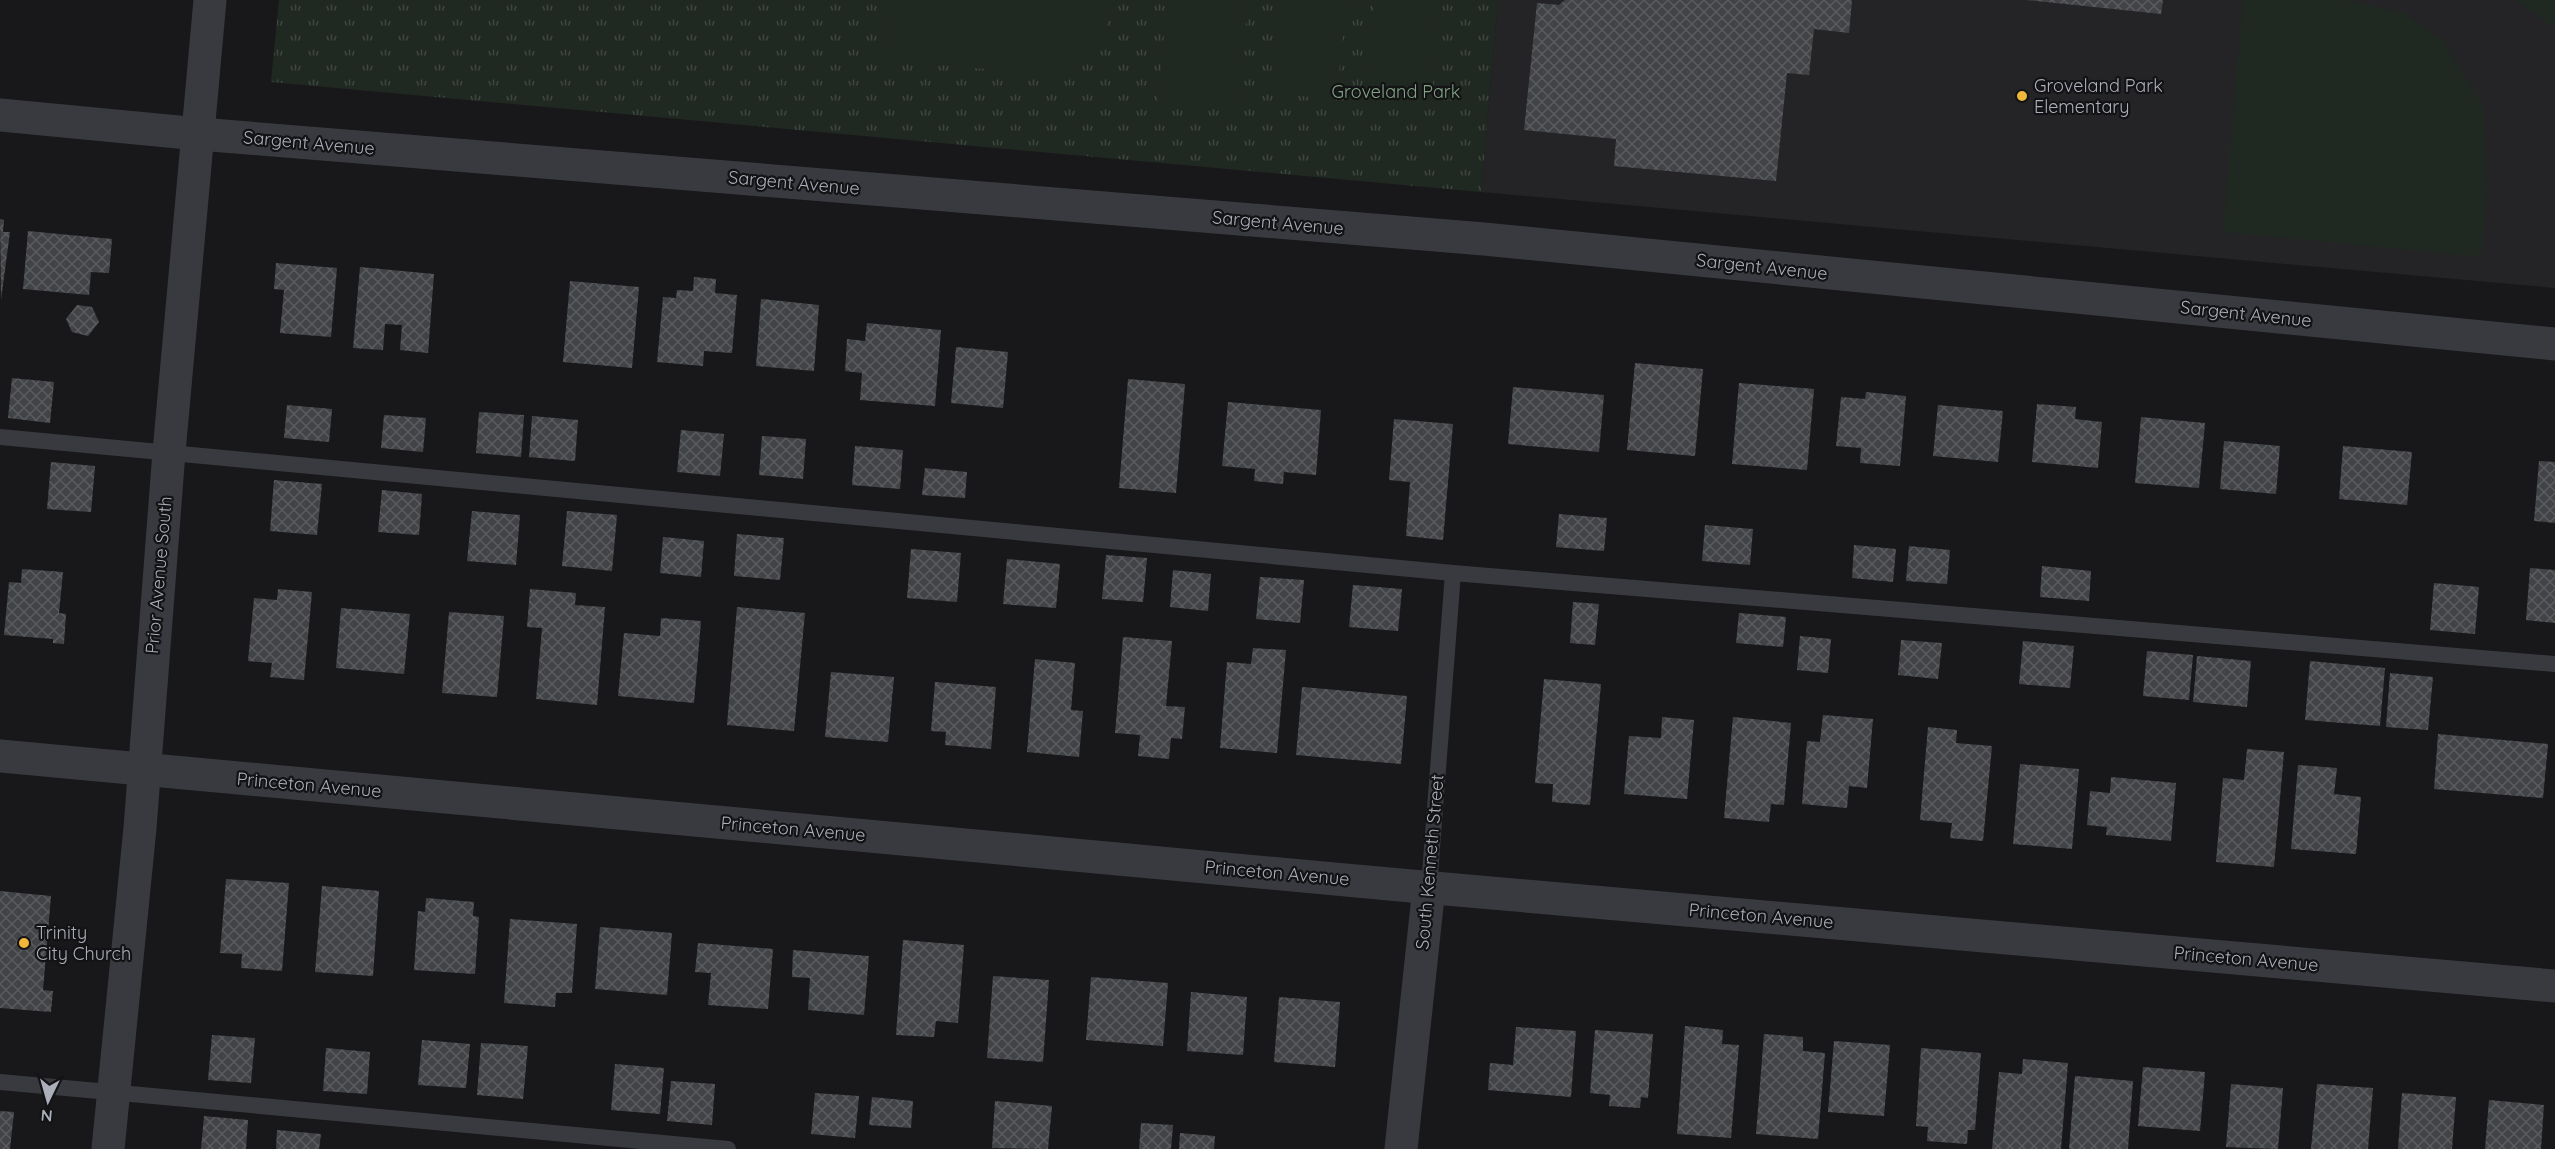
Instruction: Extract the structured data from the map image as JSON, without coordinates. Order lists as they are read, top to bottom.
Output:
{
  "streets": {
    "street": [
      "Sargent Avenue",
      "Prior Avenue South",
      "Princeton Avenue",
      "South Kenneth Street"
    ]
  },
  "crossings": [
    ["Sargent Avenue", "Prior Avenue South"],
    ["Prior Avenue South", "Princeton Avenue"],
    ["Princeton Avenue", "South Kenneth Street"]
  ],
  "parks": ["Groveland Park"],
  "places": ["Groveland Park Elementary", "Trinity City Church"],
  "north": "bottom"
}
